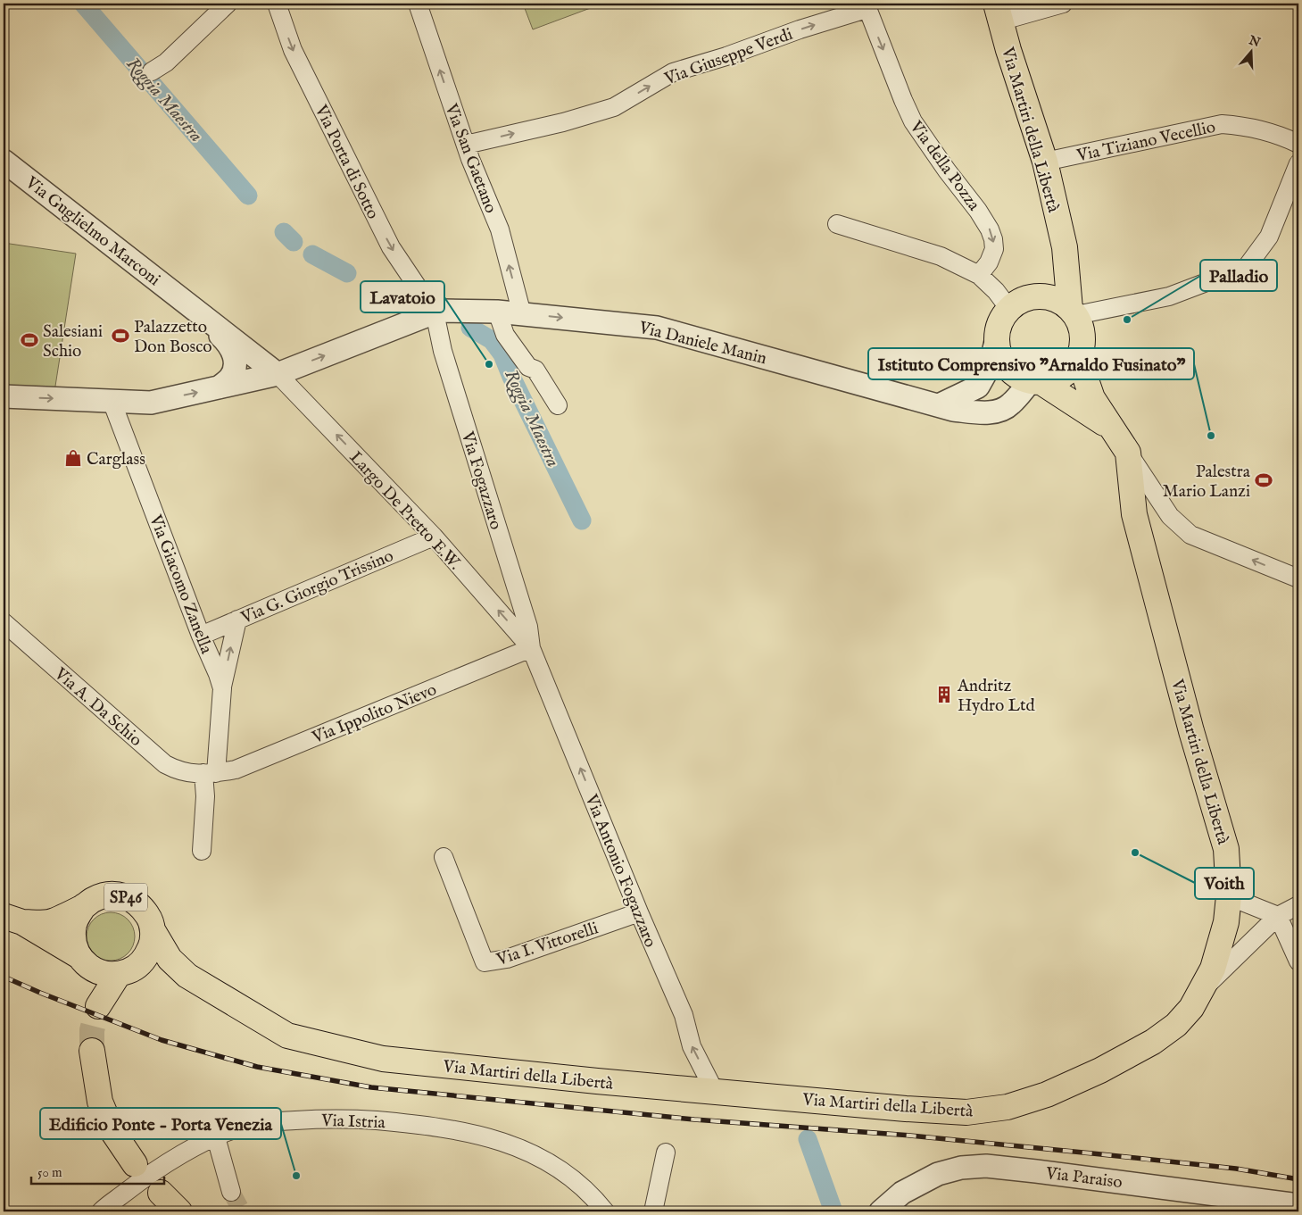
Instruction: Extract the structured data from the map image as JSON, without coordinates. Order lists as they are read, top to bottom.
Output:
{
  "streets": {
    "main road": ["Via Martiri della Libertà", "SP46"],
    "street": [
      "Via Giuseppe Verdi",
      "Via Tiziano Vecellio",
      "Via San Gaetano",
      "Via Porta di Sotto",
      "Via della Pozza",
      "Via Guglielmo Marconi",
      "Via Daniele Manin",
      "Via Fogazzaro",
      "Largo De Pretto E.W.",
      "Via Giacomo Zanella",
      "Via G. Giorgio Trissino",
      "Via A. Da Schio",
      "Via Ippolito Nievo",
      "Via Antonio Fogazzaro",
      "Via I. Vittorelli",
      "Via Istria",
      "Via Paraiso"
    ]
  },
  "crossings": [
    ["Via Giuseppe Verdi", "Via San Gaetano"],
    ["Via Giuseppe Verdi", "Via della Pozza"],
    ["Via Martiri della Libertà", "Via Tiziano Vecellio"],
    ["Via Martiri della Libertà", "Via Antonio Fogazzaro"],
    ["Via Martiri della Libertà", "SP46"],
    ["Via San Gaetano", "Via Daniele Manin"],
    ["Via Porta di Sotto", "Via Daniele Manin"],
    ["Via Porta di Sotto", "Via Fogazzaro"],
    ["Via Guglielmo Marconi", "Via Daniele Manin"],
    ["Via Guglielmo Marconi", "Largo De Pretto E.W."],
    ["Via Daniele Manin", "Via Fogazzaro"],
    ["Via Daniele Manin", "Largo De Pretto E.W."],
    ["Via Daniele Manin", "Via Giacomo Zanella"],
    ["Via Fogazzaro", "Largo De Pretto E.W."],
    ["Via Fogazzaro", "Via Ippolito Nievo"],
    ["Via Fogazzaro", "Via Antonio Fogazzaro"],
    ["Largo De Pretto E.W.", "Via G. Giorgio Trissino"],
    ["Largo De Pretto E.W.", "Via Ippolito Nievo"],
    ["Largo De Pretto E.W.", "Via Antonio Fogazzaro"],
    ["Via Giacomo Zanella", "Via G. Giorgio Trissino"],
    ["Via Giacomo Zanella", "Via A. Da Schio"],
    ["Via Giacomo Zanella", "Via Ippolito Nievo"],
    ["Via A. Da Schio", "Via Ippolito Nievo"],
    ["Via Ippolito Nievo", "Via Antonio Fogazzaro"],
    ["Via Antonio Fogazzaro", "Via I. Vittorelli"]
  ],
  "one_way": [
    "Via Giuseppe Verdi",
    "Via San Gaetano",
    "Via Porta di Sotto",
    "Via della Pozza",
    "Via Daniele Manin",
    "Largo De Pretto E.W.",
    "Via Antonio Fogazzaro"
  ],
  "water": ["Roggia Maestra"],
  "places": {
    "other": [
      "Palladio",
      "Lavatoio",
      "Istituto Comprensivo \"Arnaldo Fusinato\"",
      "Voith",
      "Edificio Ponte - Porta Venezia"
    ],
    "sports": ["Palazzetto Don Bosco", "Salesiani Schio", "Palestra Mario Lanzi"],
    "shop": ["Carglass"],
    "building": ["Andritz Hydro Ltd"]
  },
  "scale_bar": "50 m",
  "north": "top"
}
